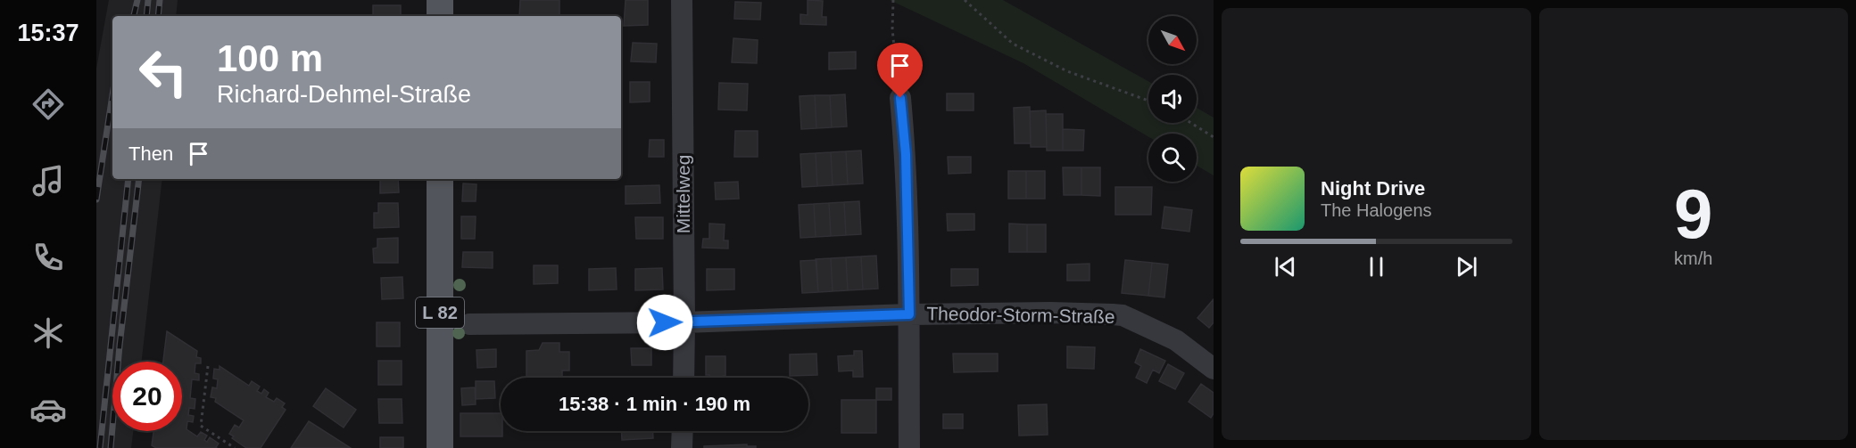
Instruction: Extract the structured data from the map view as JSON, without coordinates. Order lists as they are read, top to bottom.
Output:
{
  "streets": {
    "main road": ["L 82"],
    "street": ["Mittelweg", "Theodor-Storm-Straße"]
  },
  "crossings": [
    ["Mittelweg", "Theodor-Storm-Straße"]
  ],
  "north": "bottom right",
  "page": {
    "tabs": "15:37",
    "tile": ["9", "km/h"],
    "turn": ["100 m", "Richard-Dehmel-Straße"],
    "then": "Then",
    "song": ["Night Drive", "The Halogens"],
    "limit": "20",
    "trip": "15:38 · 1 min · 190 m"
  }
}
